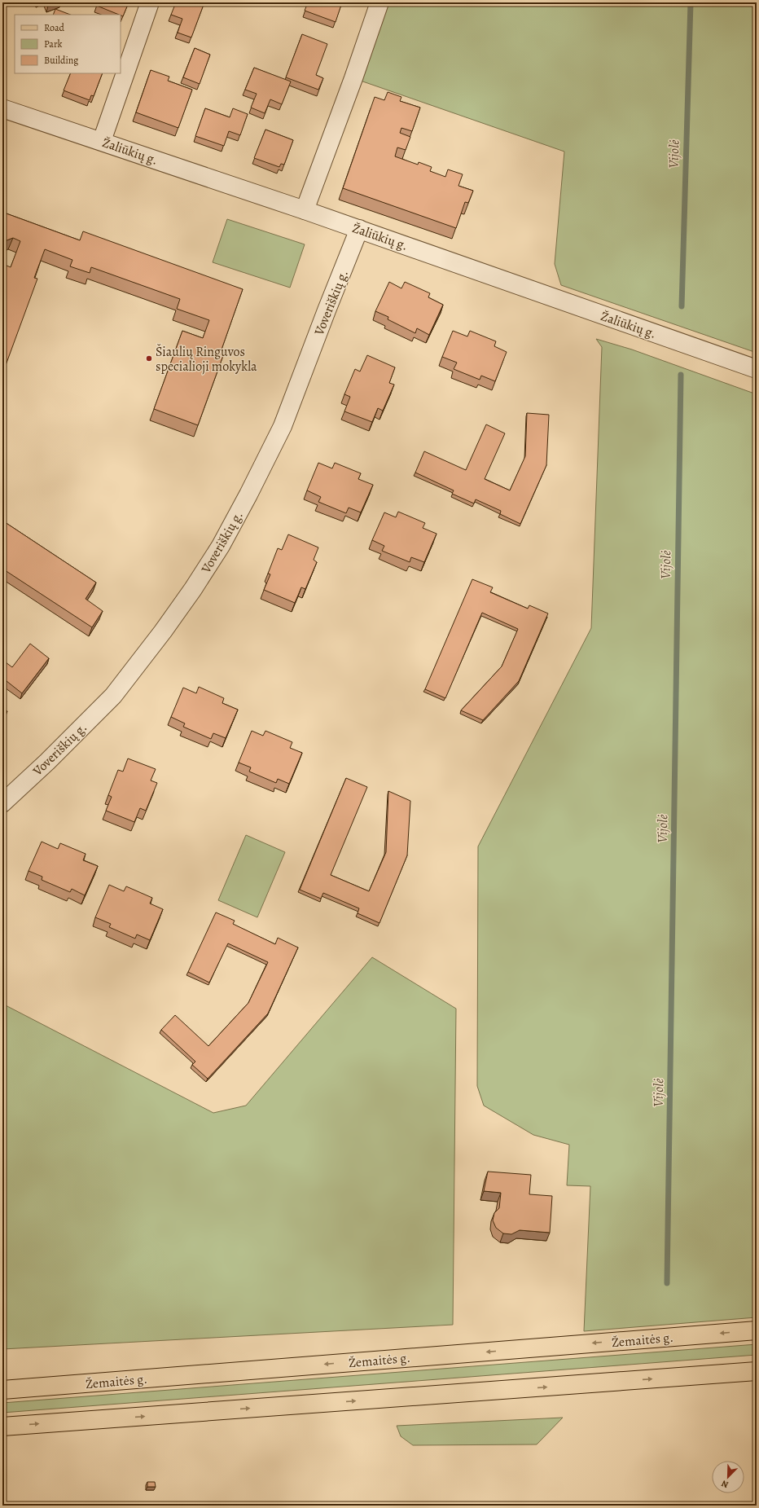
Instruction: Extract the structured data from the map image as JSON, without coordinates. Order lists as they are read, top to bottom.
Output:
{
  "streets": {
    "main road": ["Žemaitės g."],
    "street": ["Žaliūkių g.", "Voveriškių g."]
  },
  "crossings": [
    ["Žaliūkių g.", "Voveriškių g."]
  ],
  "water": ["Vijolė"],
  "places": ["Šiaulių Ringuvos specialioji mokykla"],
  "legend": ["Road", "Park", "Building"],
  "north": "bottom left"
}
